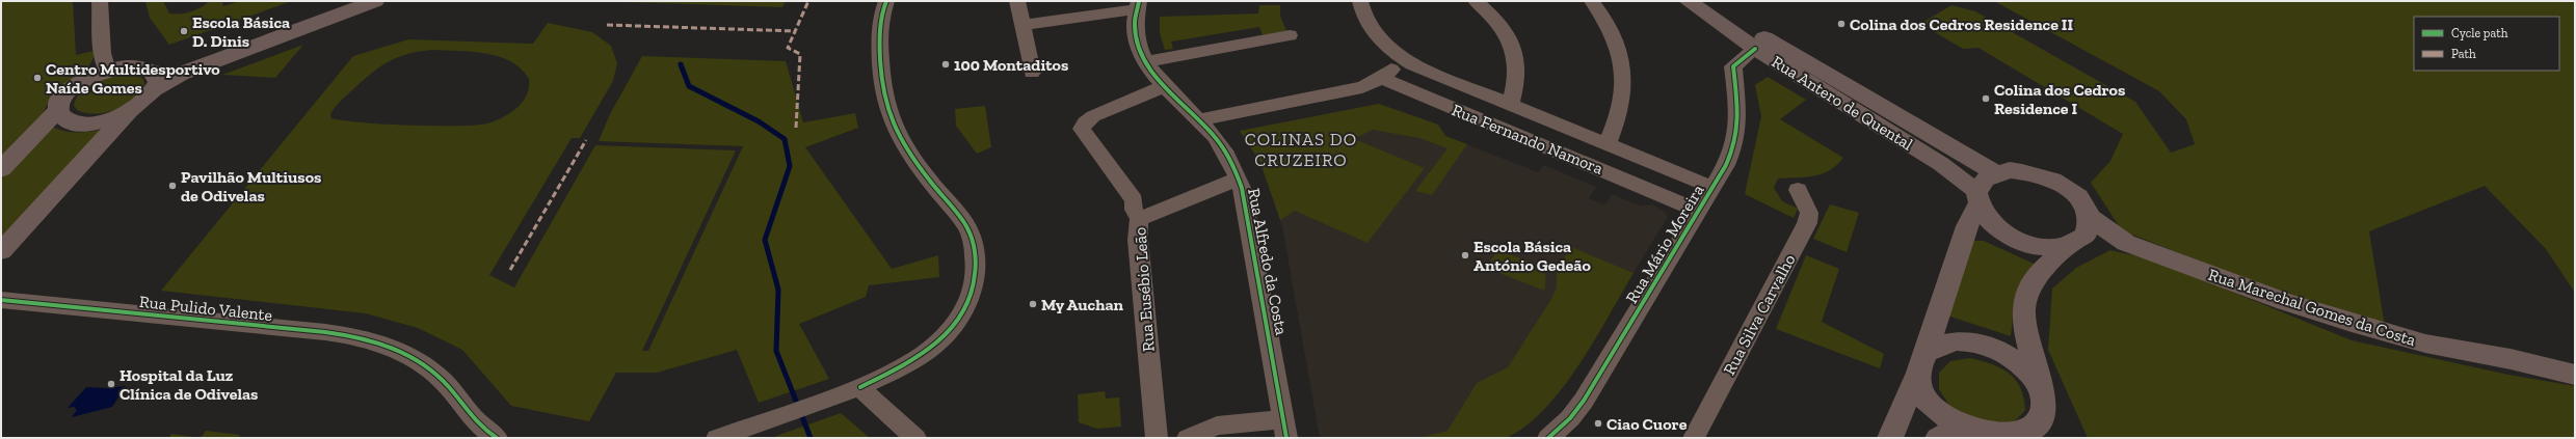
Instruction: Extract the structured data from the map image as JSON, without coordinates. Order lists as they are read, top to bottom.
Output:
{
  "streets": {
    "main road": ["Rua Antero de Quental", "Rua Marechal Gomes da Costa"],
    "street": [
      "Rua Fernando Namora",
      "Rua Mário Moreira",
      "Rua Alfredo da Costa",
      "Rua Eusébio Leão",
      "Rua Pulido Valente",
      "Rua Silva Carvalho"
    ]
  },
  "crossings": [
    ["Rua Antero de Quental", "Rua Mário Moreira"],
    ["Rua Antero de Quental", "Rua Marechal Gomes da Costa"],
    ["Rua Fernando Namora", "Rua Mário Moreira"],
    ["Rua Alfredo da Costa", "Rua Eusébio Leão"]
  ],
  "districts": ["COLINAS DO CRUZEIRO"],
  "places": [
    "Colina dos Cedros Residence II",
    "Escola Básica D. Dinis",
    "100 Montaditos",
    "Centro Multidesportivo Naíde Gomes",
    "Colina dos Cedros Residence I",
    "Pavilhão Multiusos de Odivelas",
    "Escola Básica António Gedeão",
    "My Auchan",
    "Hospital da Luz Clínica de Odivelas",
    "Ciao Cuore"
  ],
  "legend": ["Cycle path", "Path"]
}
